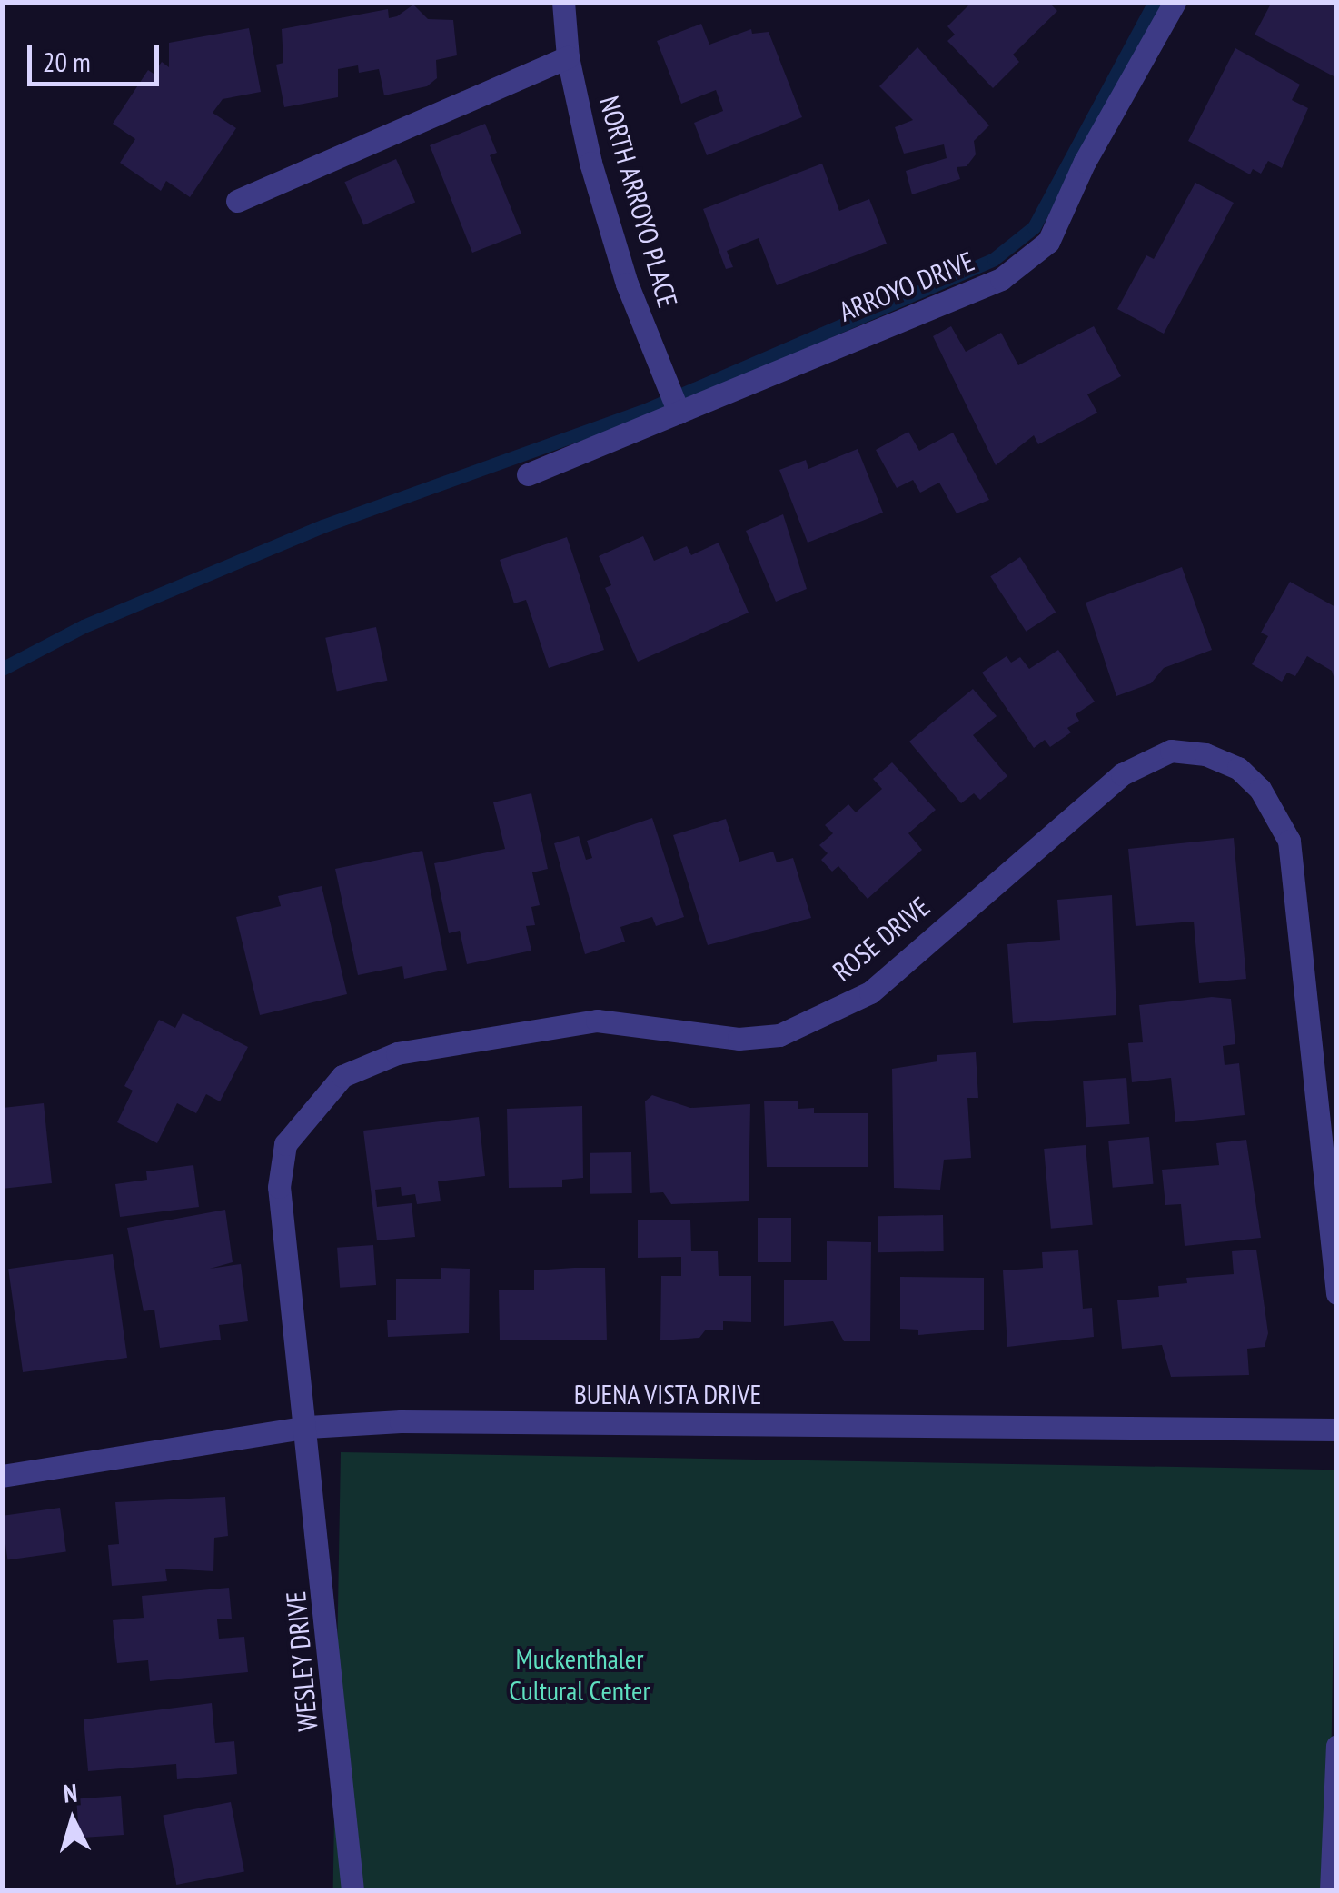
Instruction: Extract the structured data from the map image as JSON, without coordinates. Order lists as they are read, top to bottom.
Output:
{
  "streets": {
    "street": [
      "NORTH ARROYO PLACE",
      "ARROYO DRIVE",
      "ROSE DRIVE",
      "BUENA VISTA DRIVE",
      "WESLEY DRIVE"
    ]
  },
  "crossings": [
    ["NORTH ARROYO PLACE", "ARROYO DRIVE"],
    ["ROSE DRIVE", "BUENA VISTA DRIVE"],
    ["ROSE DRIVE", "WESLEY DRIVE"],
    ["BUENA VISTA DRIVE", "WESLEY DRIVE"]
  ],
  "parks": ["Muckenthaler Cultural Center"],
  "scale_bar": "20 m",
  "north": "top"
}
